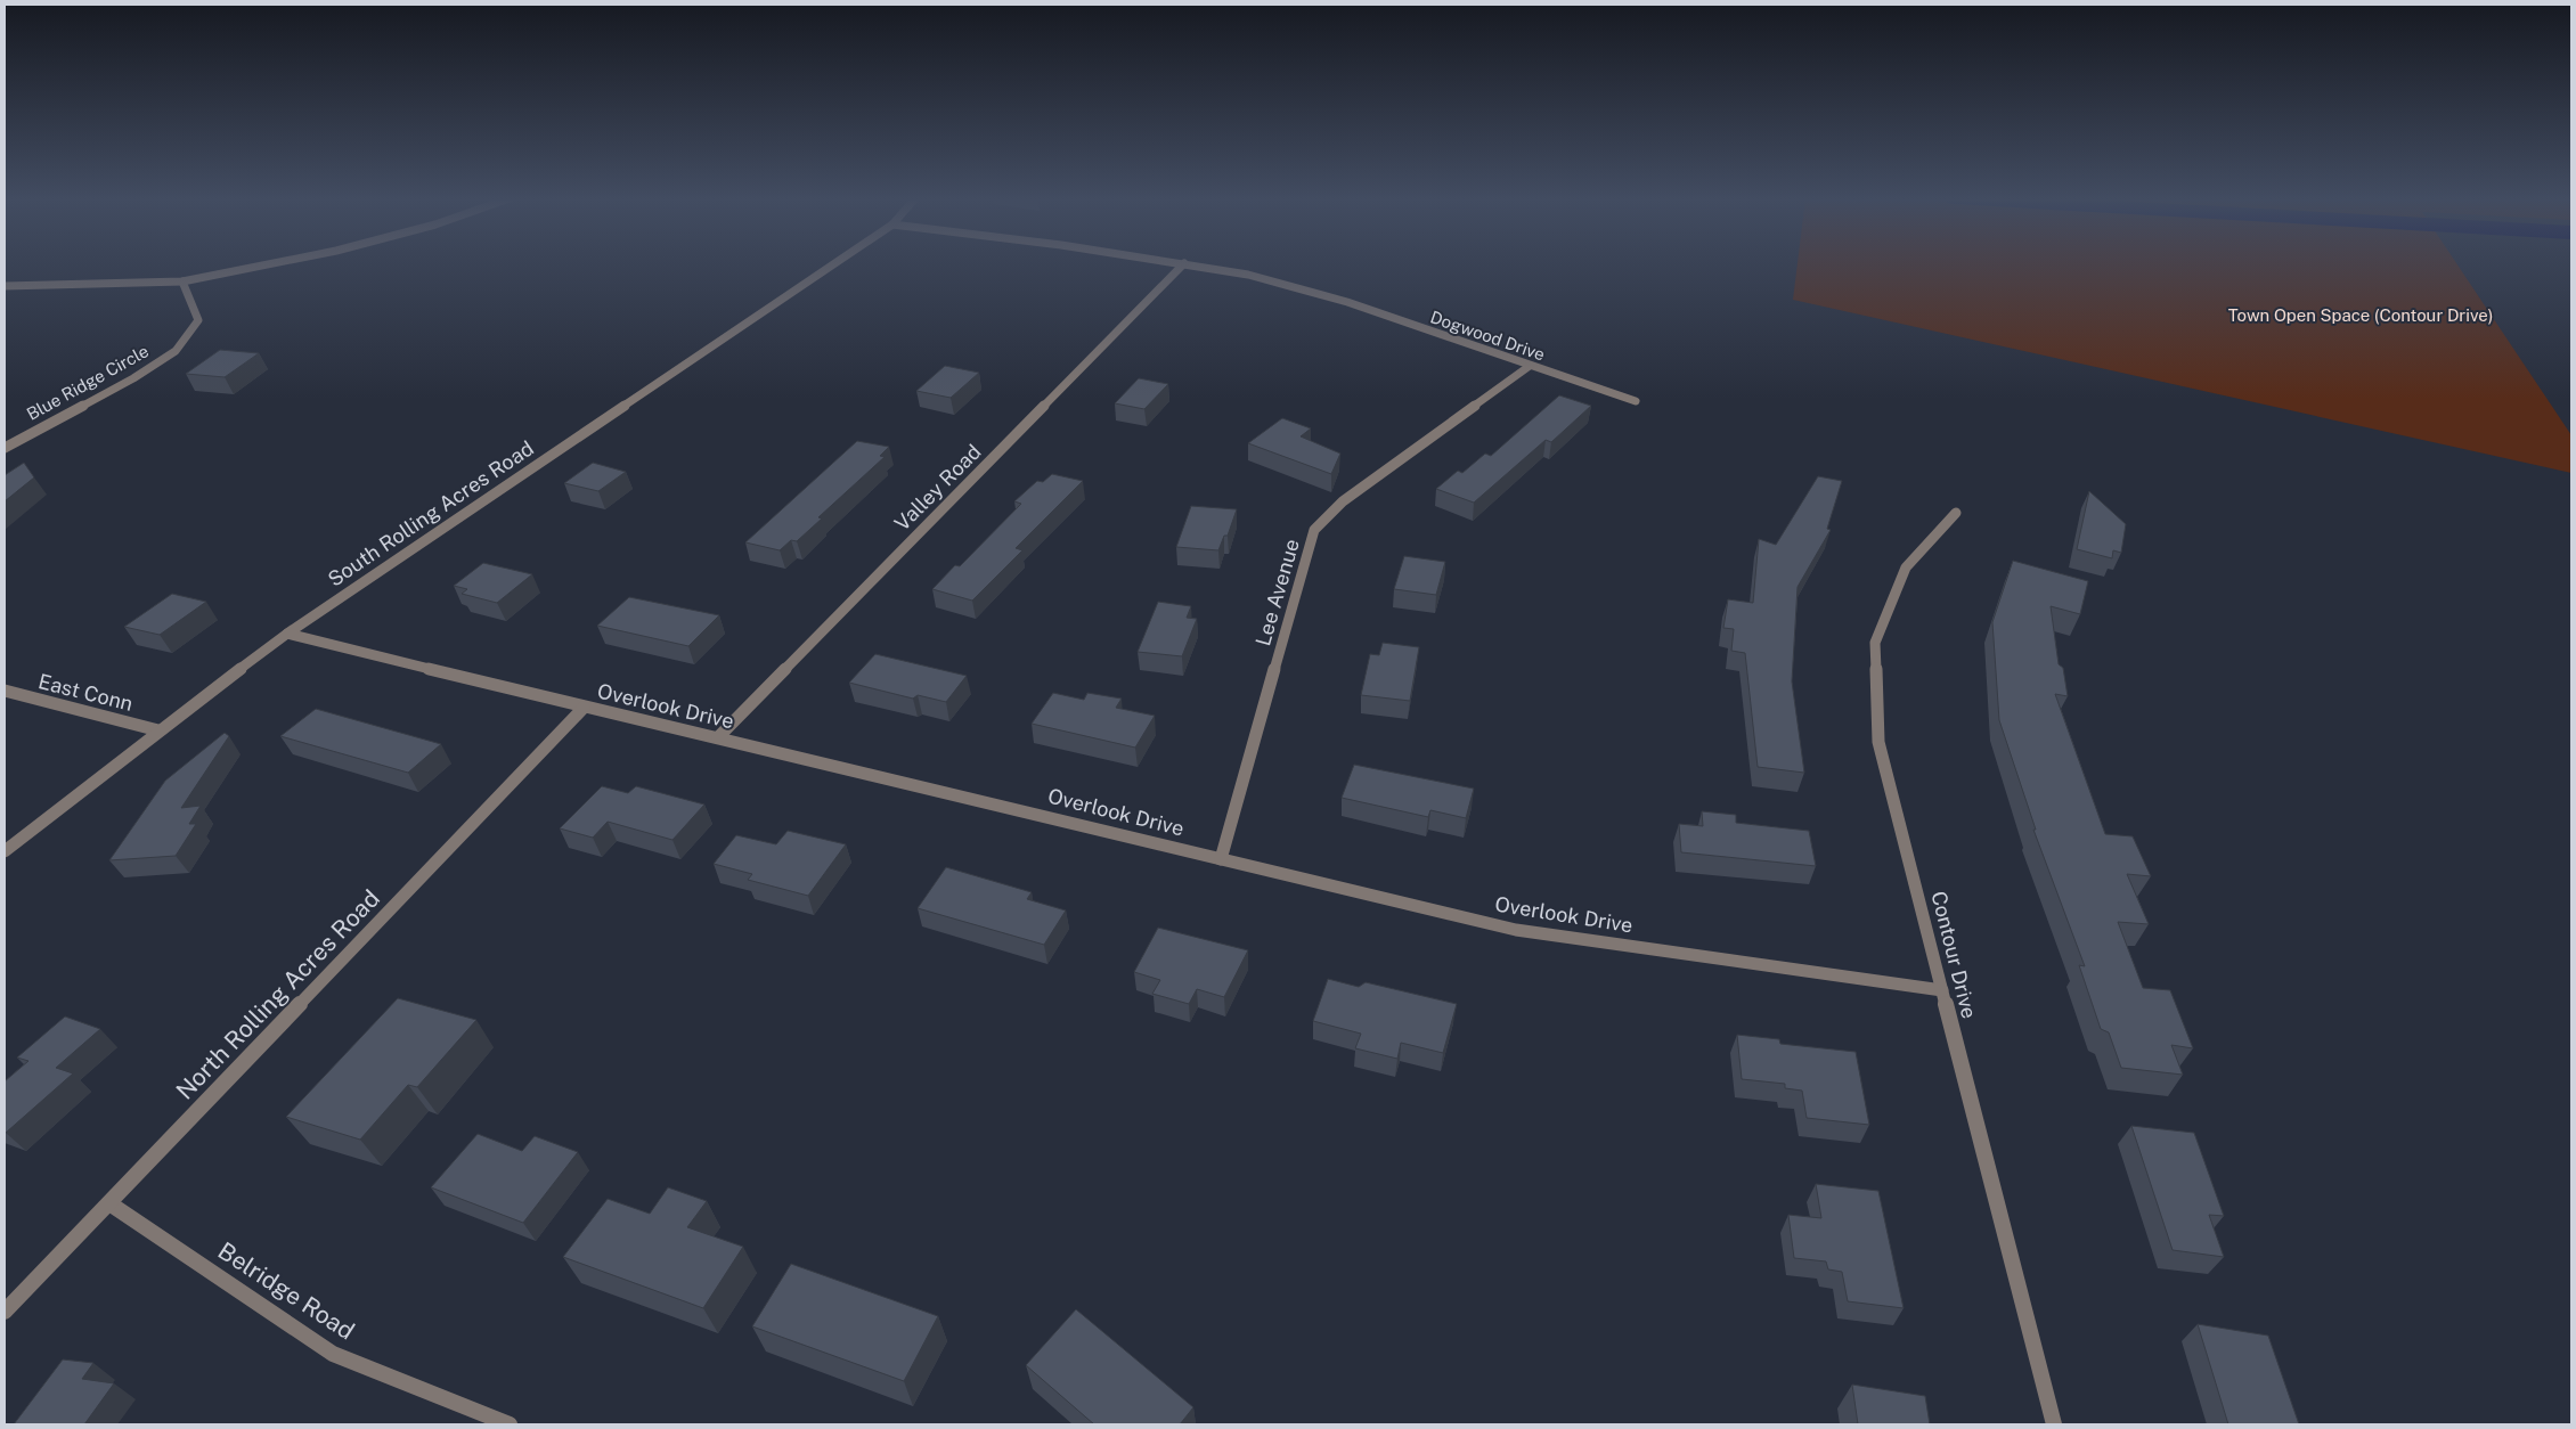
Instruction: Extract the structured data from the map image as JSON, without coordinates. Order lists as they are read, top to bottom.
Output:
{
  "streets": {
    "street": [
      "Dogwood Drive",
      "Blue Ridge Circle",
      "Valley Road",
      "South Rolling Acres Road",
      "Lee Avenue",
      "East Conn",
      "Overlook Drive",
      "Contour Drive",
      "North Rolling Acres Road",
      "Belridge Road"
    ]
  },
  "crossings": [
    ["Dogwood Drive", "Lee Avenue"],
    ["Valley Road", "Overlook Drive"],
    ["South Rolling Acres Road", "East Conn"],
    ["South Rolling Acres Road", "Overlook Drive"],
    ["Lee Avenue", "Overlook Drive"],
    ["Overlook Drive", "Contour Drive"],
    ["Overlook Drive", "North Rolling Acres Road"],
    ["North Rolling Acres Road", "Belridge Road"]
  ],
  "parks": ["Town Open Space (Contour Drive)"]
}
